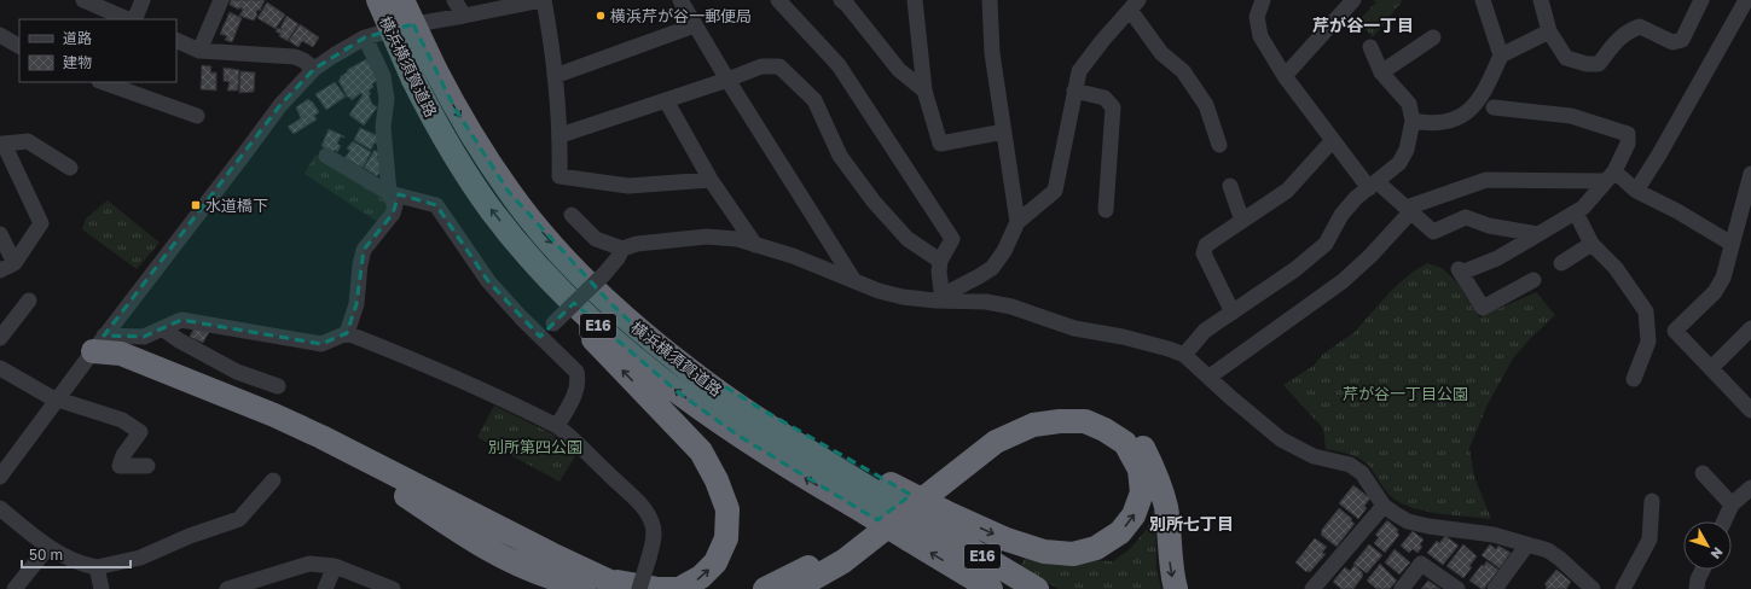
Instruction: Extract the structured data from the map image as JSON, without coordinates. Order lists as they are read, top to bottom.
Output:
{
  "streets": {
    "highway": ["横浜横須賀道路", "E16"]
  },
  "districts": ["芹が谷一丁目", "別所七丁目"],
  "parks": ["芹が谷一丁目公園", "別所第四公園"],
  "places": {
    "other": ["横浜芹が谷一郵便局"],
    "transit": ["水道橋下"]
  },
  "legend": ["道路", "建物"],
  "scale_bar": "50 m",
  "north": "bottom right"
}
